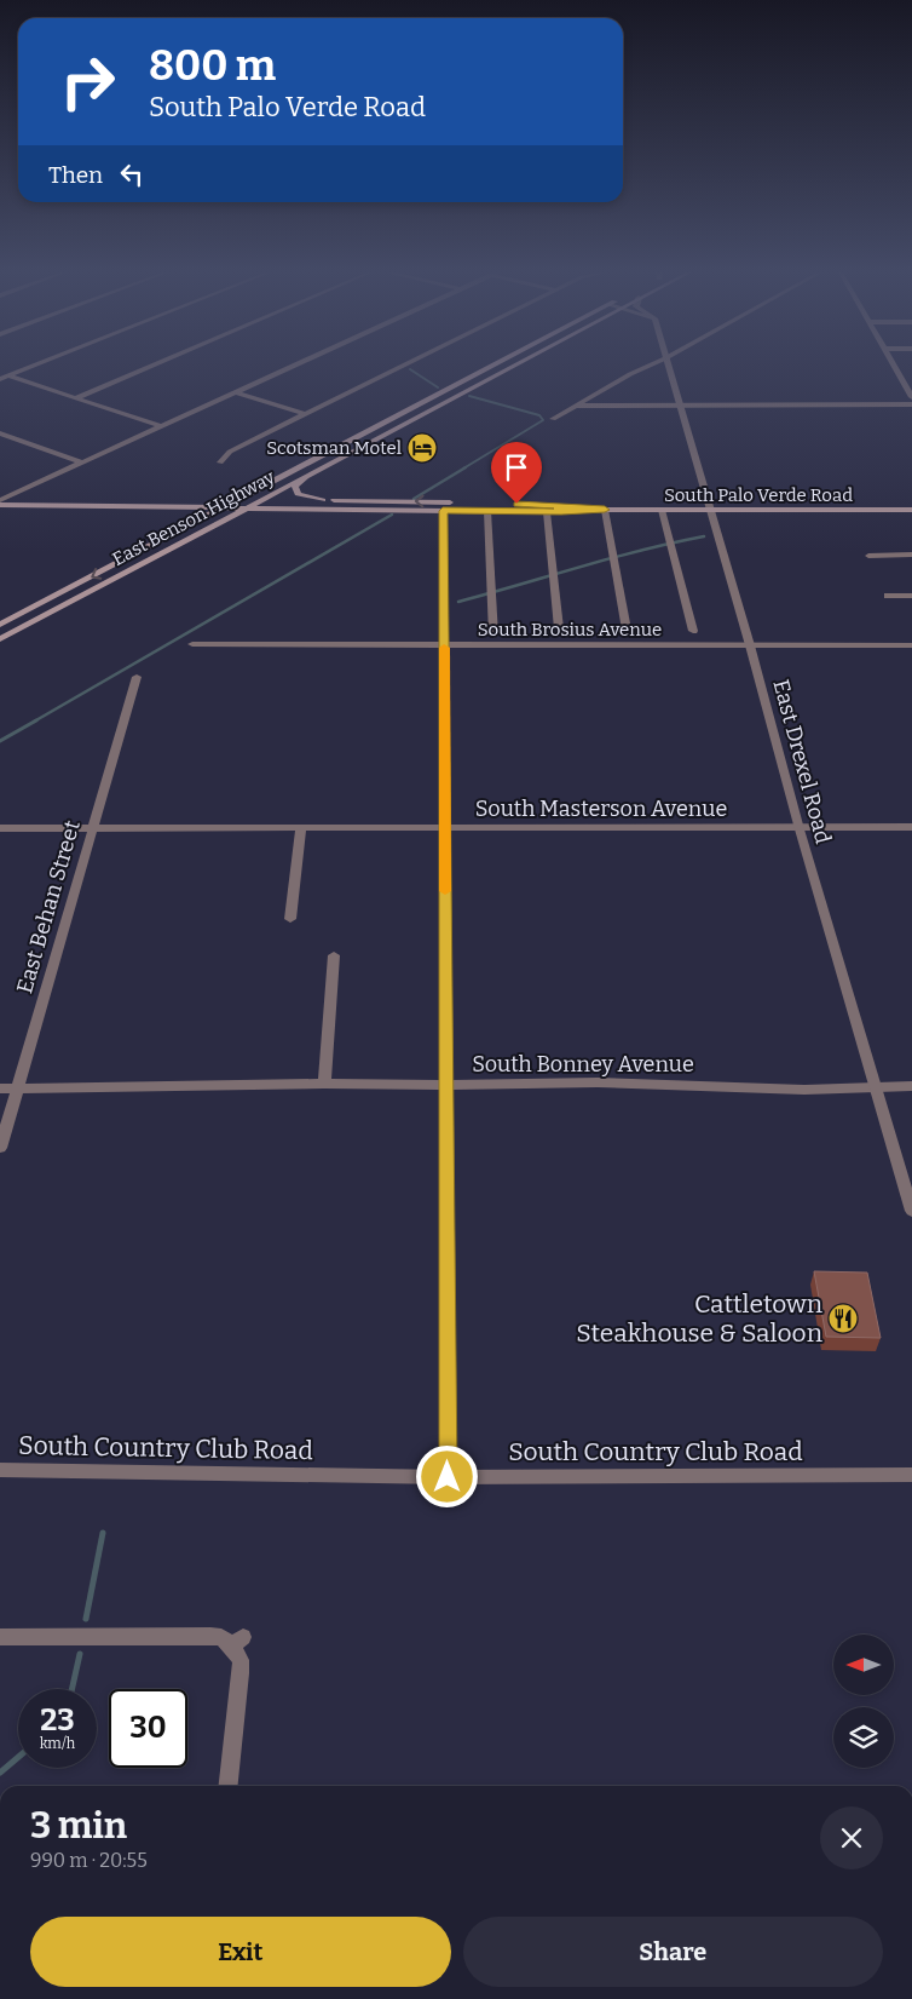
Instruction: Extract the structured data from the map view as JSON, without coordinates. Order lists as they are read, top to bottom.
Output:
{
  "streets": {
    "main road": ["South Palo Verde Road", "East Benson Highway"],
    "street": [
      "South Brosius Avenue",
      "East Drexel Road",
      "South Masterson Avenue",
      "East Behan Street",
      "South Bonney Avenue",
      "South Country Club Road"
    ]
  },
  "crossings": [
    ["South Palo Verde Road", "East Benson Highway"],
    ["South Palo Verde Road", "East Drexel Road"],
    ["South Brosius Avenue", "East Drexel Road"],
    ["East Drexel Road", "South Masterson Avenue"],
    ["East Drexel Road", "South Bonney Avenue"],
    ["South Masterson Avenue", "East Behan Street"],
    ["East Behan Street", "South Bonney Avenue"]
  ],
  "places": {
    "hotel": ["Scotsman Motel"],
    "restaurant": ["Cattletown Steakhouse & Saloon"]
  },
  "north": "left",
  "page": {
    "turn": ["800 m", "South Palo Verde Road"],
    "then": "Then",
    "speed": "23 km/h",
    "limit": "30",
    "heading": ["3 min", "990 m · 20:55"],
    "buttons": ["Exit", "Share"]
  }
}
